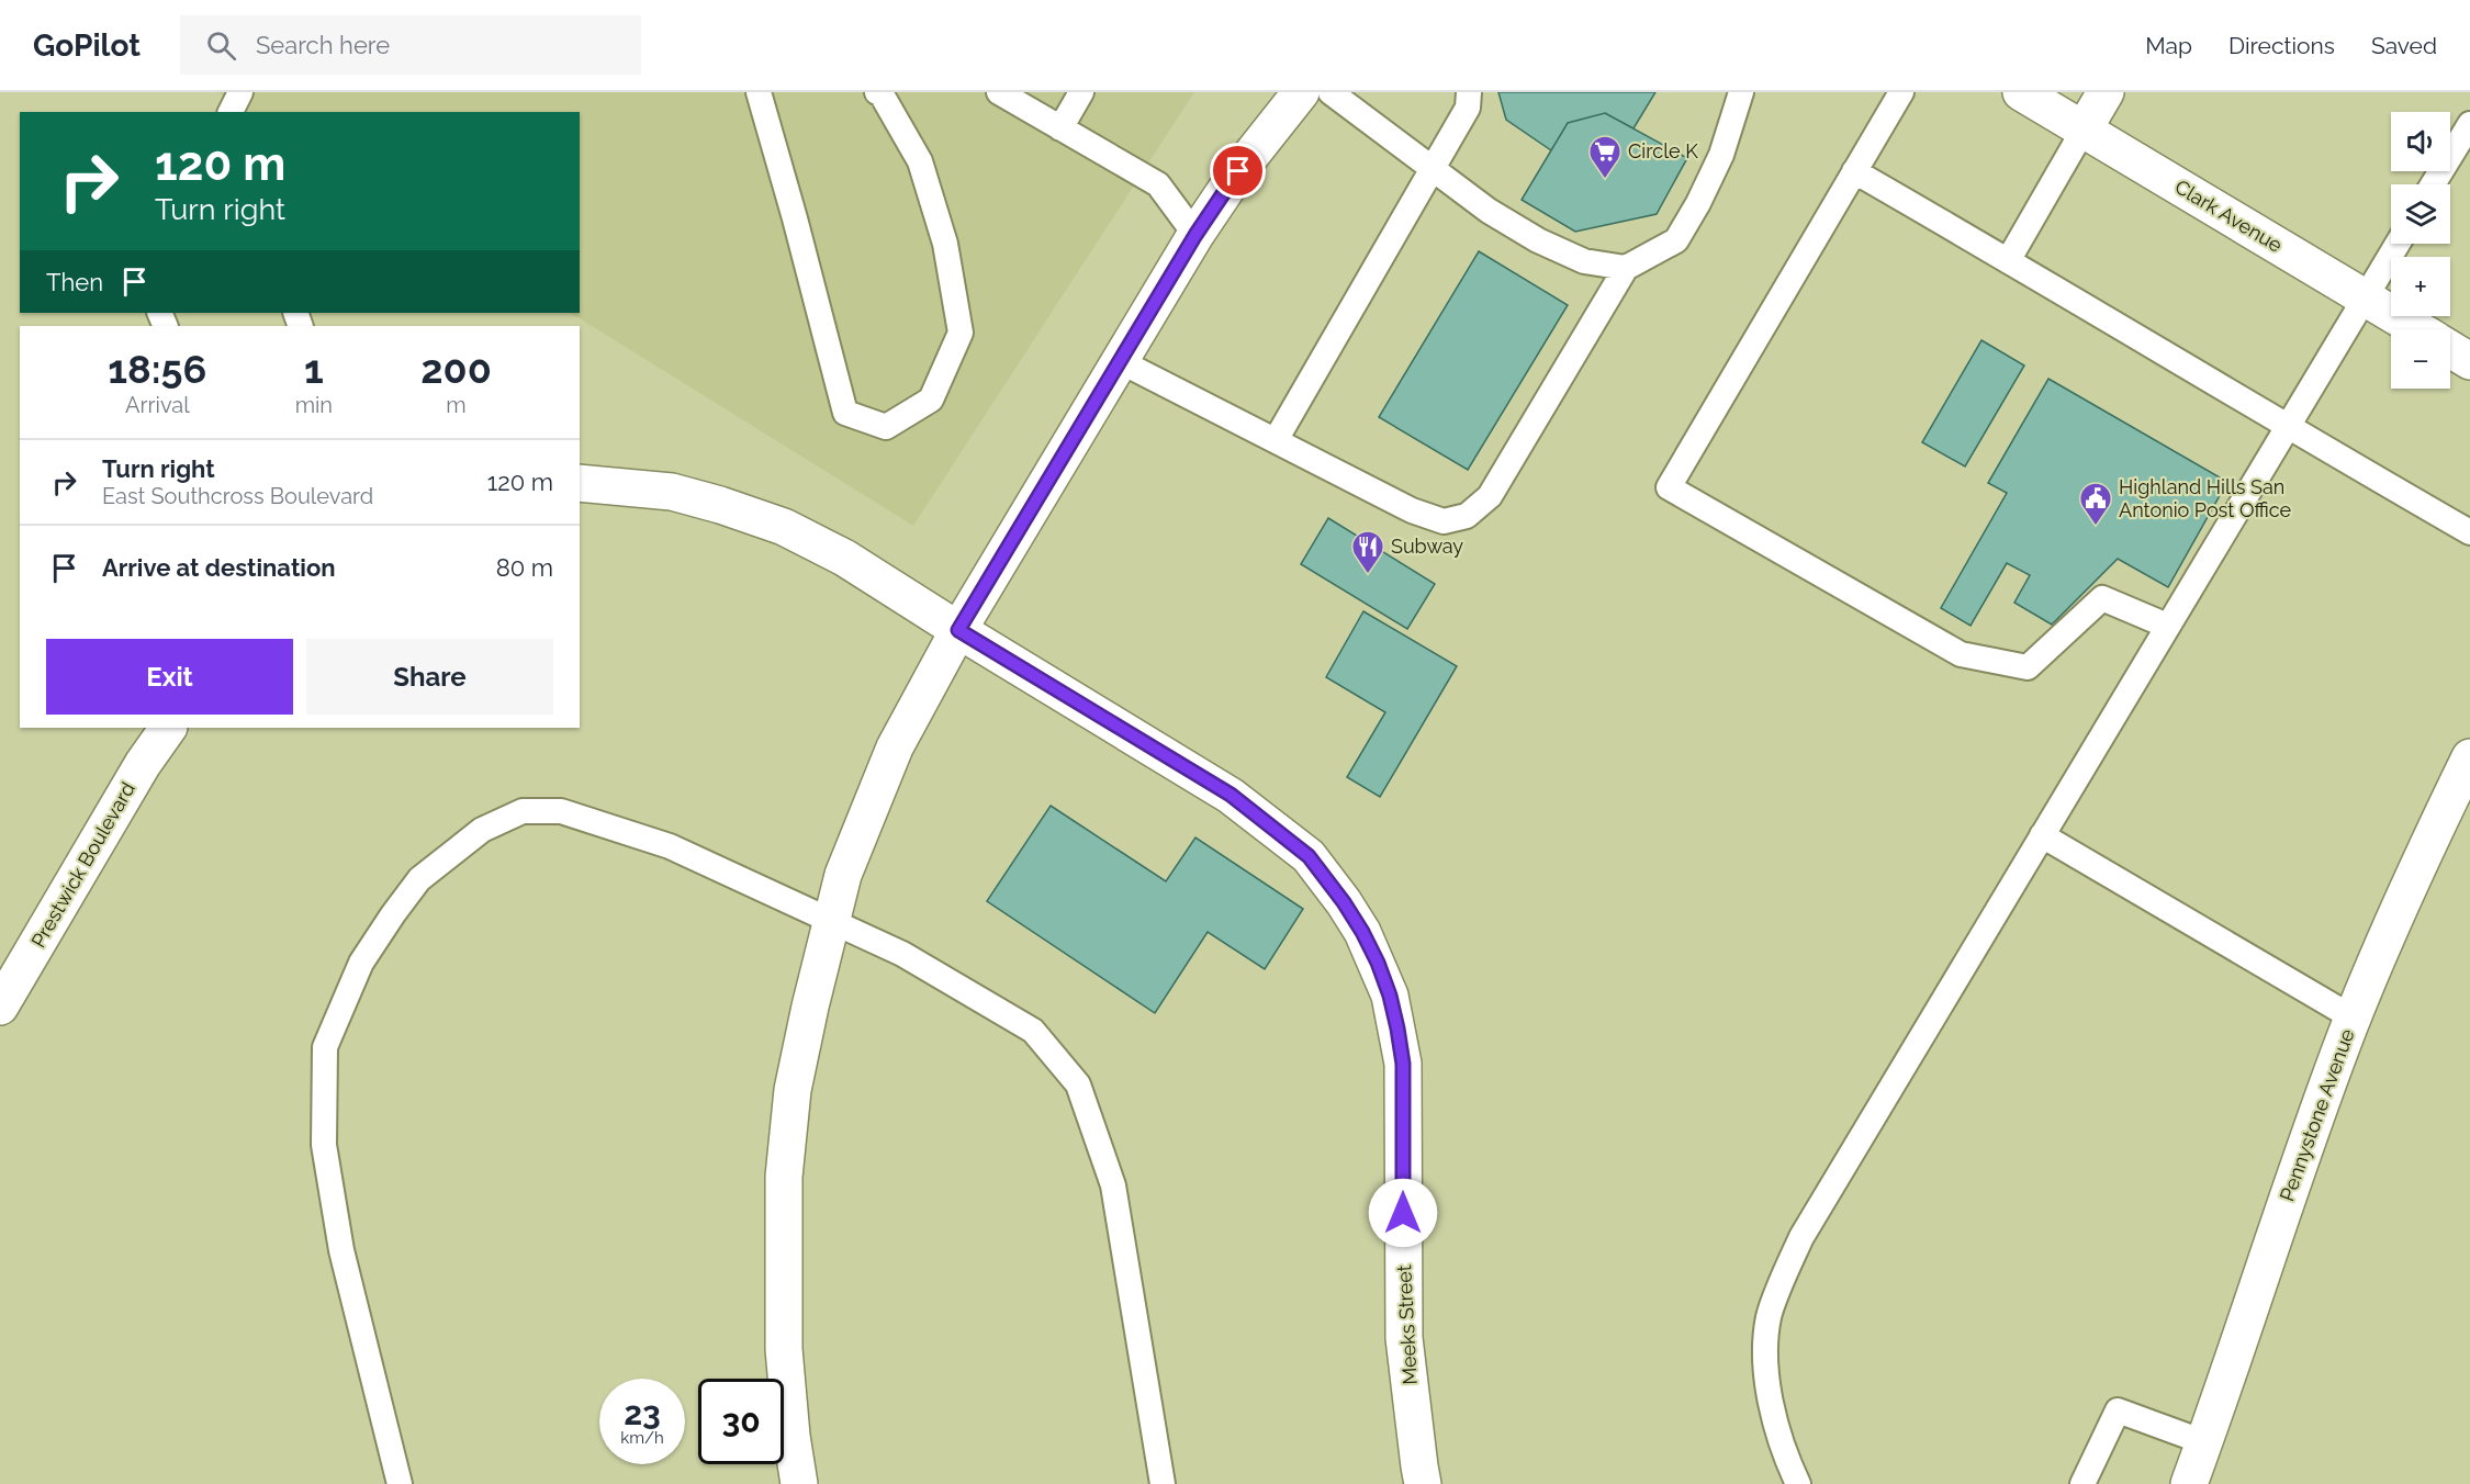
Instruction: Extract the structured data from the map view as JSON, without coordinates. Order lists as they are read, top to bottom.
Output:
{
  "streets": {
    "street": [
      "Clark Avenue",
      "Prestwick Boulevard",
      "Pennystone Avenue",
      "Meeks Street"
    ]
  },
  "places": {
    "supermarket": ["Circle K"],
    "public building": ["Highland Hills San Antonio Post Office"],
    "restaurant": ["Subway"]
  },
  "page": {
    "header": "GoPilot",
    "search": "Search here",
    "nav": ["Map", "Directions", "Saved"],
    "map_buttons": ["+", "−"],
    "turn": ["120 m", "Turn right"],
    "then": "Then",
    "eta": [
      "18:56",
      "Arrival",
      "1",
      "min",
      "200",
      "m"
    ],
    "list": [
      {
        "name": "Turn right",
        "note": "East Southcross Boulevard",
        "value": "120 m"
      },
      {
        "name": "Arrive at destination",
        "value": "80 m"
      }
    ],
    "buttons": ["Exit", "Share"],
    "speed": "23 km/h",
    "limit": "30"
  }
}
